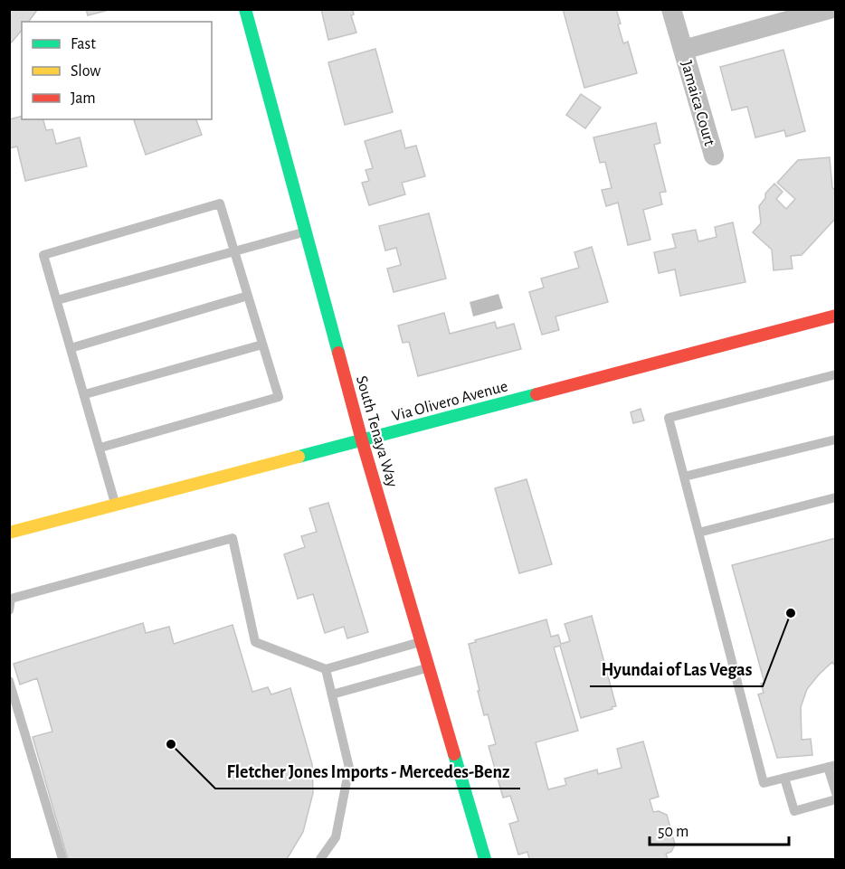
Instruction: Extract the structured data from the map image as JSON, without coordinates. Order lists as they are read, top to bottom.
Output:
{
  "streets": {
    "street": ["Jamaica Court", "Via Olivero Avenue", "South Tenaya Way"]
  },
  "crossings": [
    ["Via Olivero Avenue", "South Tenaya Way"]
  ],
  "places": ["Hyundai of Las Vegas", "Fletcher Jones Imports - Mercedes-Benz"],
  "legend": ["Fast", "Slow", "Jam"],
  "scale_bar": "50 m"
}
